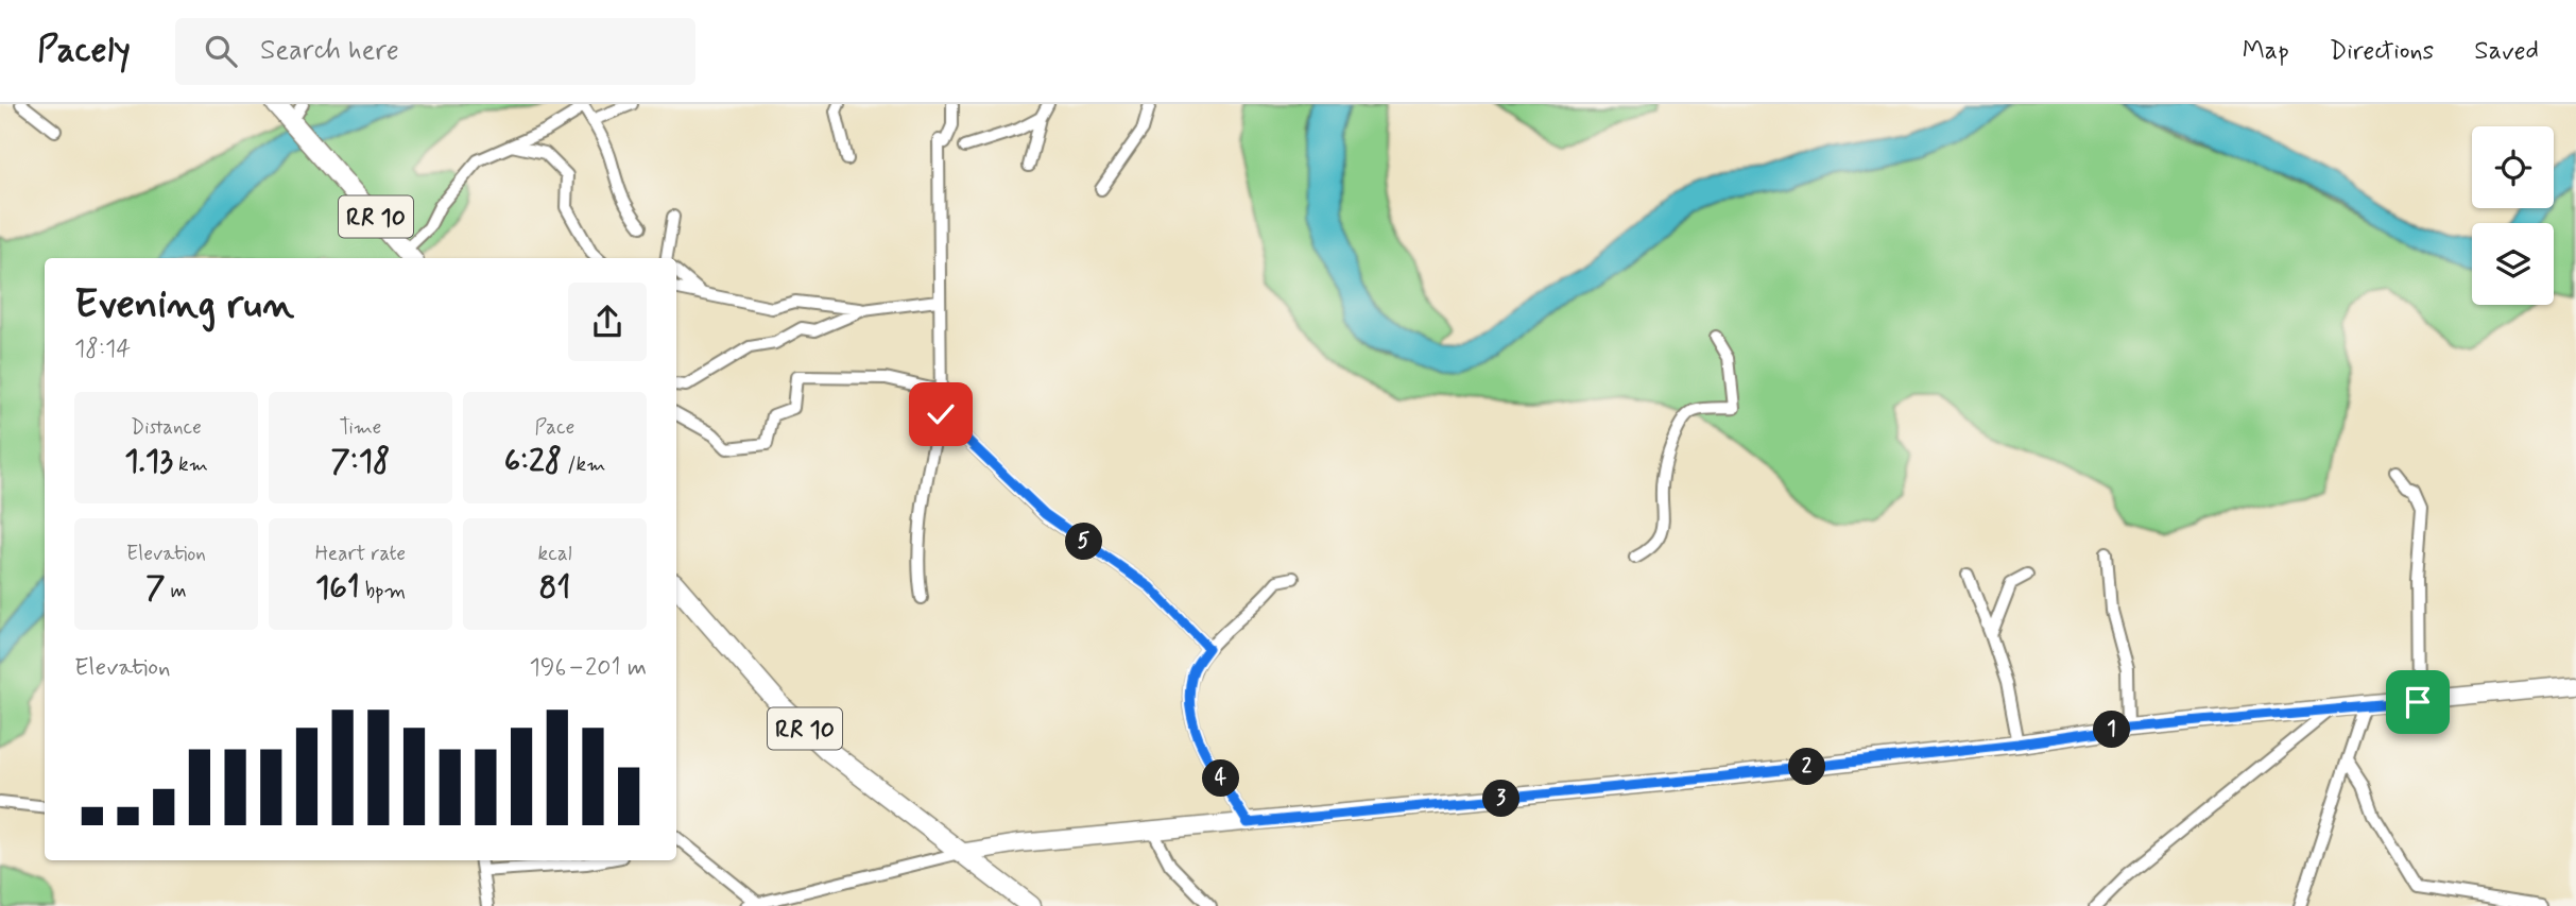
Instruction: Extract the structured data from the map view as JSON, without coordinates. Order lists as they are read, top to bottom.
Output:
{
  "streets": {
    "main road": ["RR 10"]
  },
  "page": {
    "header": "Pacely",
    "search": "Search here",
    "nav": ["Map", "Directions", "Saved"],
    "heading": ["Evening run", "18:14"],
    "stats": [
      ["Distance", "1.13 km"],
      ["Time", "7:18"],
      ["Pace", "6:28 /km"],
      ["Elevation", "7 m"],
      ["Heart rate", "161 bpm"],
      ["kcal", "81"]
    ],
    "pins": [
      "5",
      "1",
      "2",
      "4",
      "3"
    ],
    "chart": ["Elevation", "196–201 m"]
  }
}
